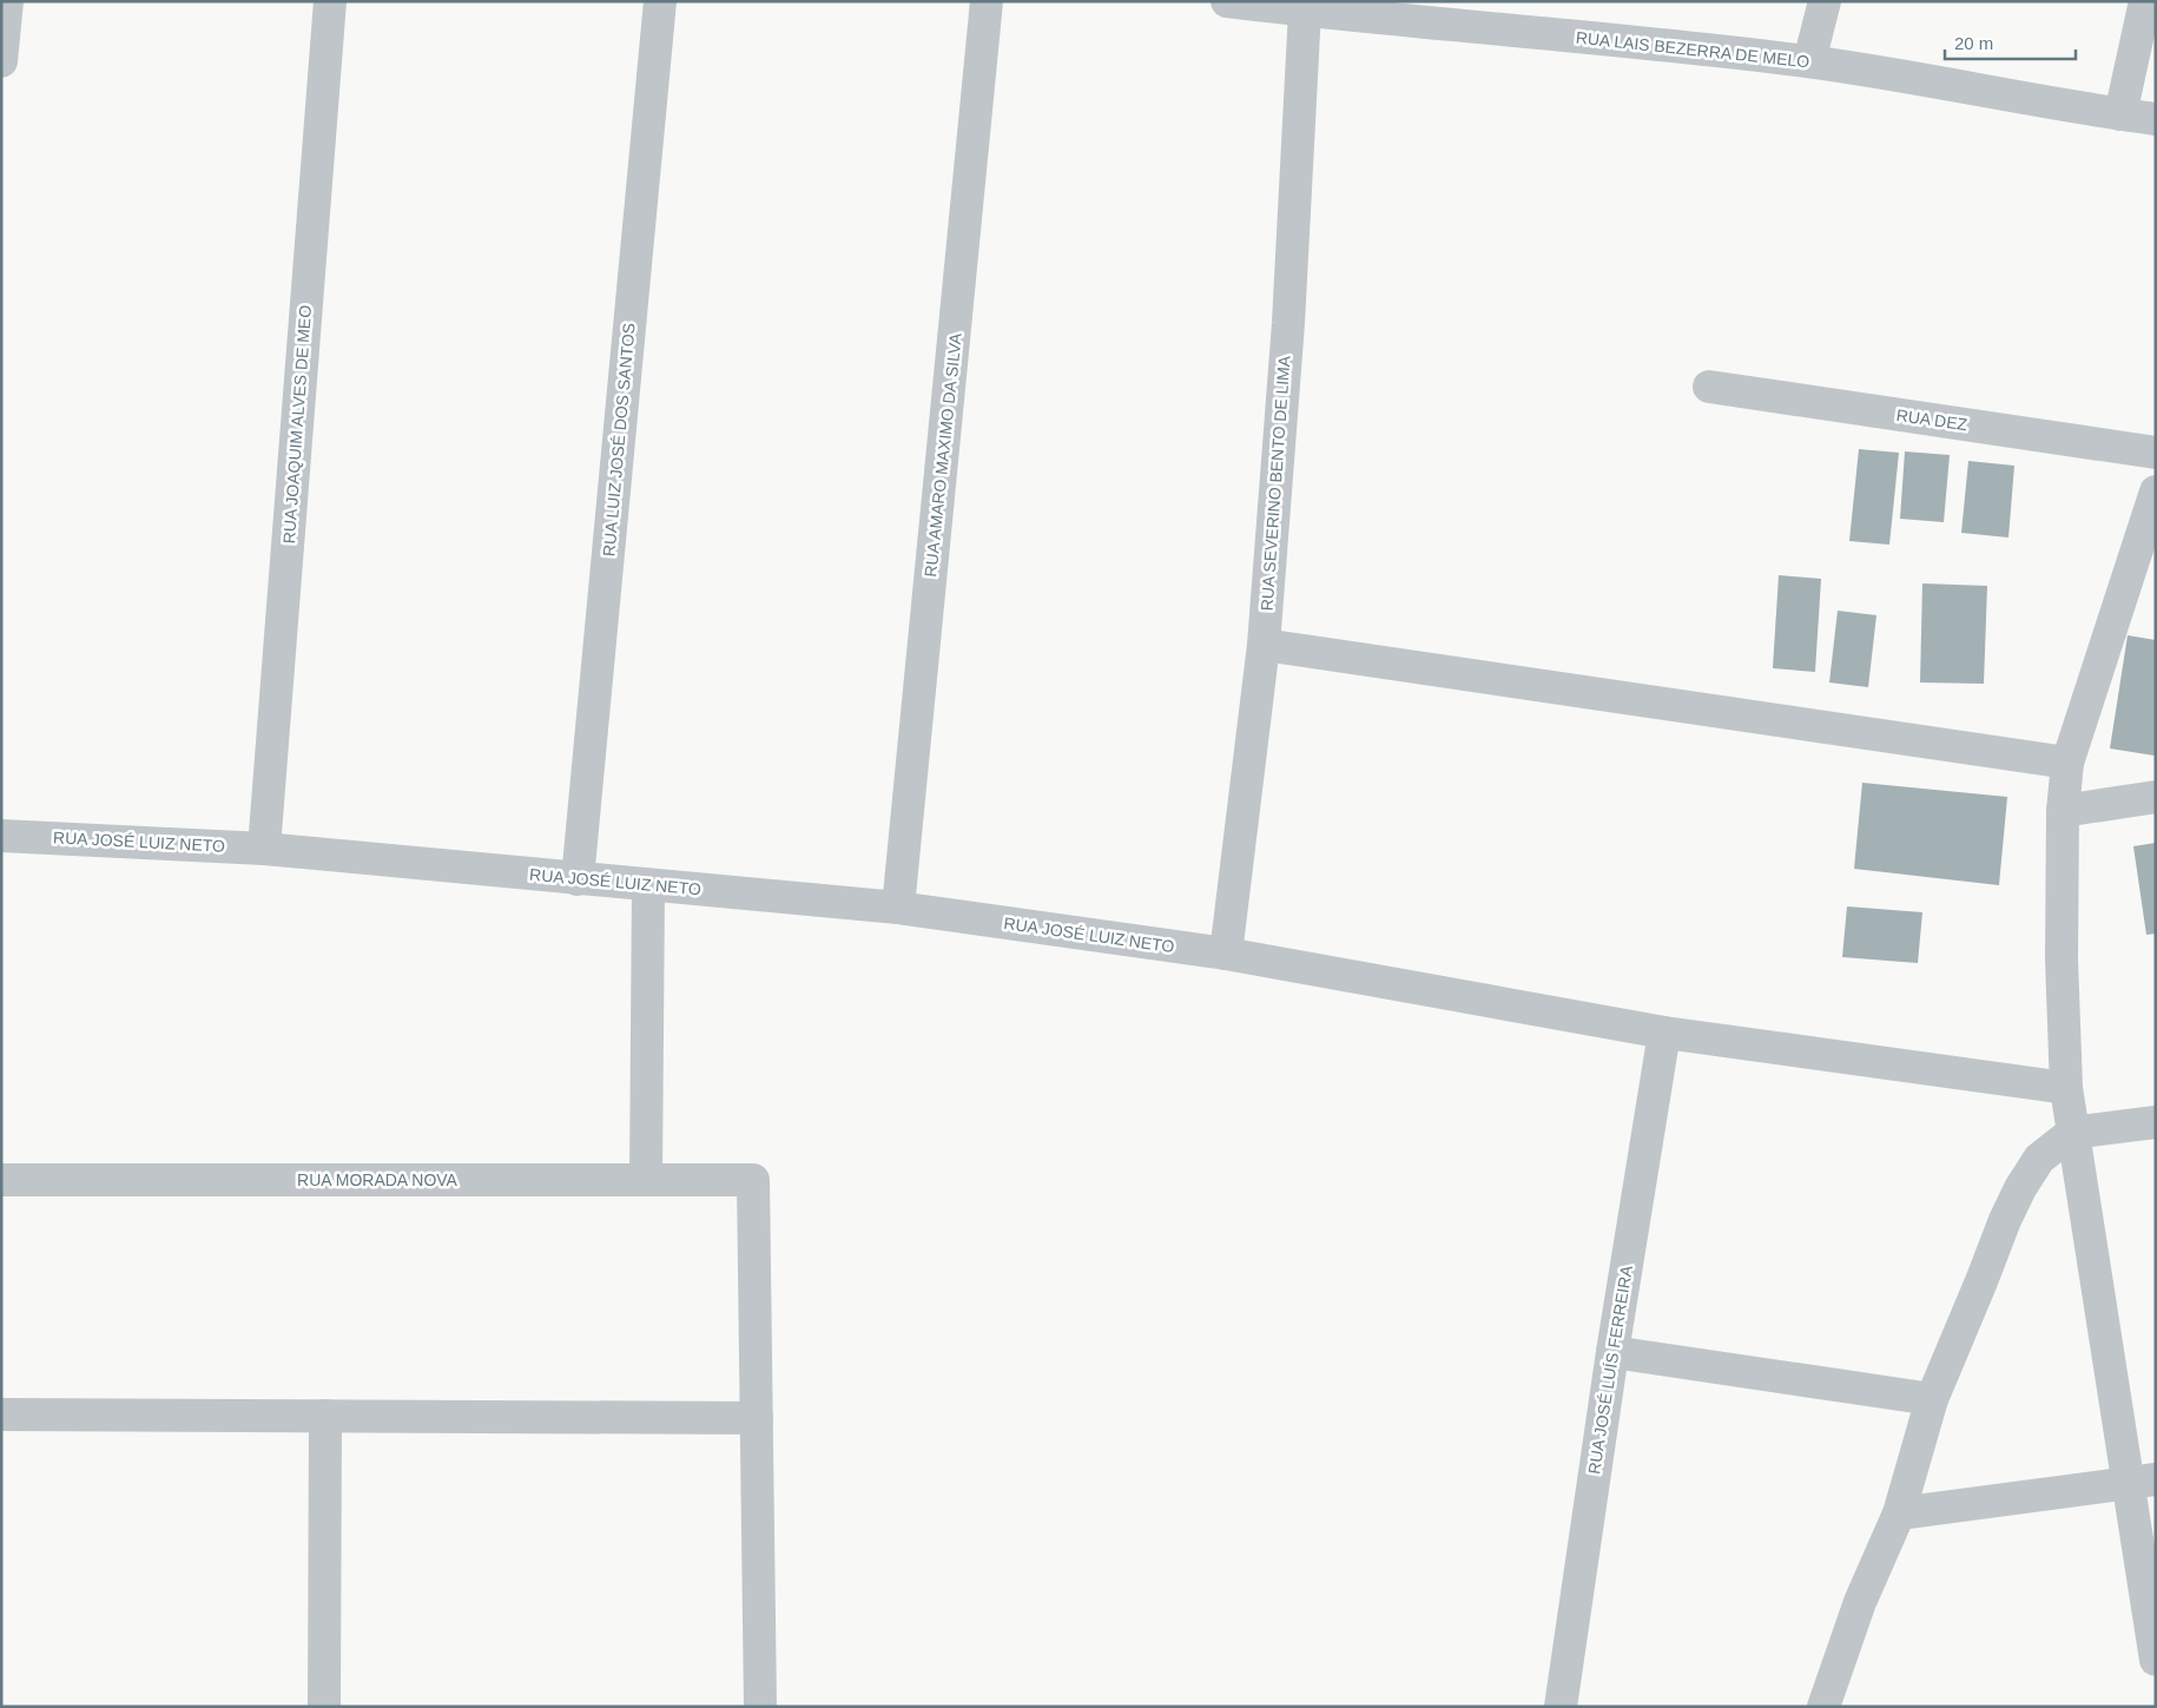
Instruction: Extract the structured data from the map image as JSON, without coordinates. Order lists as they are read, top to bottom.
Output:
{
  "streets": {
    "street": [
      "RUA LAIS BEZERRA DE MELO",
      "RUA DEZ",
      "RUA JOAQUIM ALVES DE MEO",
      "RUA LUIZ JOSÉ DOS SANTOS",
      "RUA AMARO MAXIMO DA SILVA",
      "RUA SEVERINO BENTO DE LIMA",
      "RUA JOSÉ LUIZ NETO",
      "RUA MORADA NOVA",
      "RUA JOSÉ LUÍS FERREIRA"
    ]
  },
  "crossings": [
    ["RUA LAIS BEZERRA DE MELO", "RUA SEVERINO BENTO DE LIMA"],
    ["RUA JOAQUIM ALVES DE MEO", "RUA JOSÉ LUIZ NETO"],
    ["RUA LUIZ JOSÉ DOS SANTOS", "RUA JOSÉ LUIZ NETO"],
    ["RUA AMARO MAXIMO DA SILVA", "RUA JOSÉ LUIZ NETO"],
    ["RUA SEVERINO BENTO DE LIMA", "RUA JOSÉ LUIZ NETO"],
    ["RUA JOSÉ LUIZ NETO", "RUA JOSÉ LUÍS FERREIRA"]
  ],
  "scale_bar": "20 m"
}
